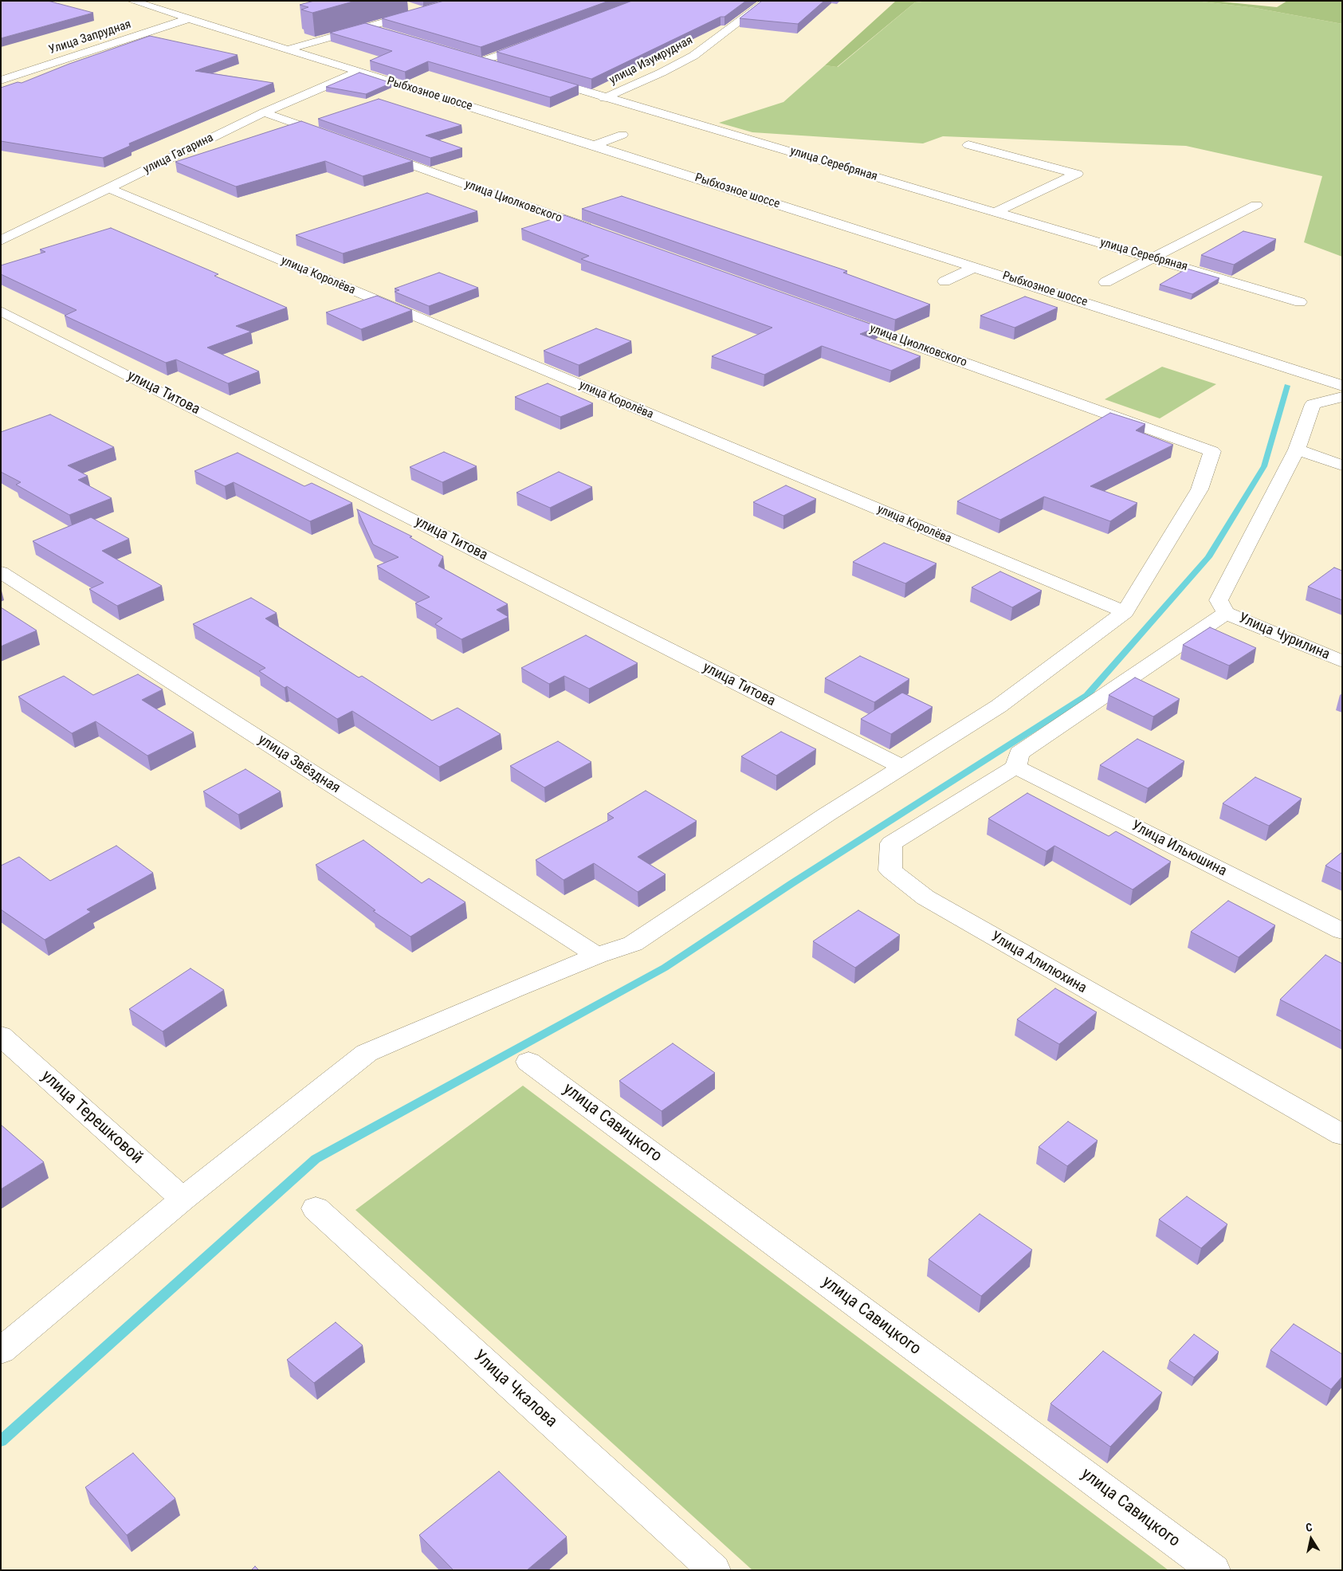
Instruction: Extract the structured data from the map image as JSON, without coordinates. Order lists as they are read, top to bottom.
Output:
{
  "streets": {
    "street": [
      "Улица Запрудная",
      "улица Изумрудная",
      "Рыбхозное шоссе",
      "улица Гагарина",
      "улица Серебряная",
      "улица Циолковского",
      "улица Королёва",
      "улица Титова",
      "Улица Чурилина",
      "улица Звёздная",
      "Улица Ильюшина",
      "Улица Алилюхина",
      "улица Терешковой",
      "улица Савицкого",
      "Улица Чкалова"
    ]
  },
  "crossings": [
    ["Улица Запрудная", "Рыбхозное шоссе"],
    ["улица Изумрудная", "улица Серебряная"],
    ["Рыбхозное шоссе", "улица Гагарина"],
    ["улица Гагарина", "улица Королёва"],
    ["улица Циолковского", "улица Королёва"],
    ["Улица Ильюшина", "Улица Алилюхина"]
  ],
  "north": "top"
}
